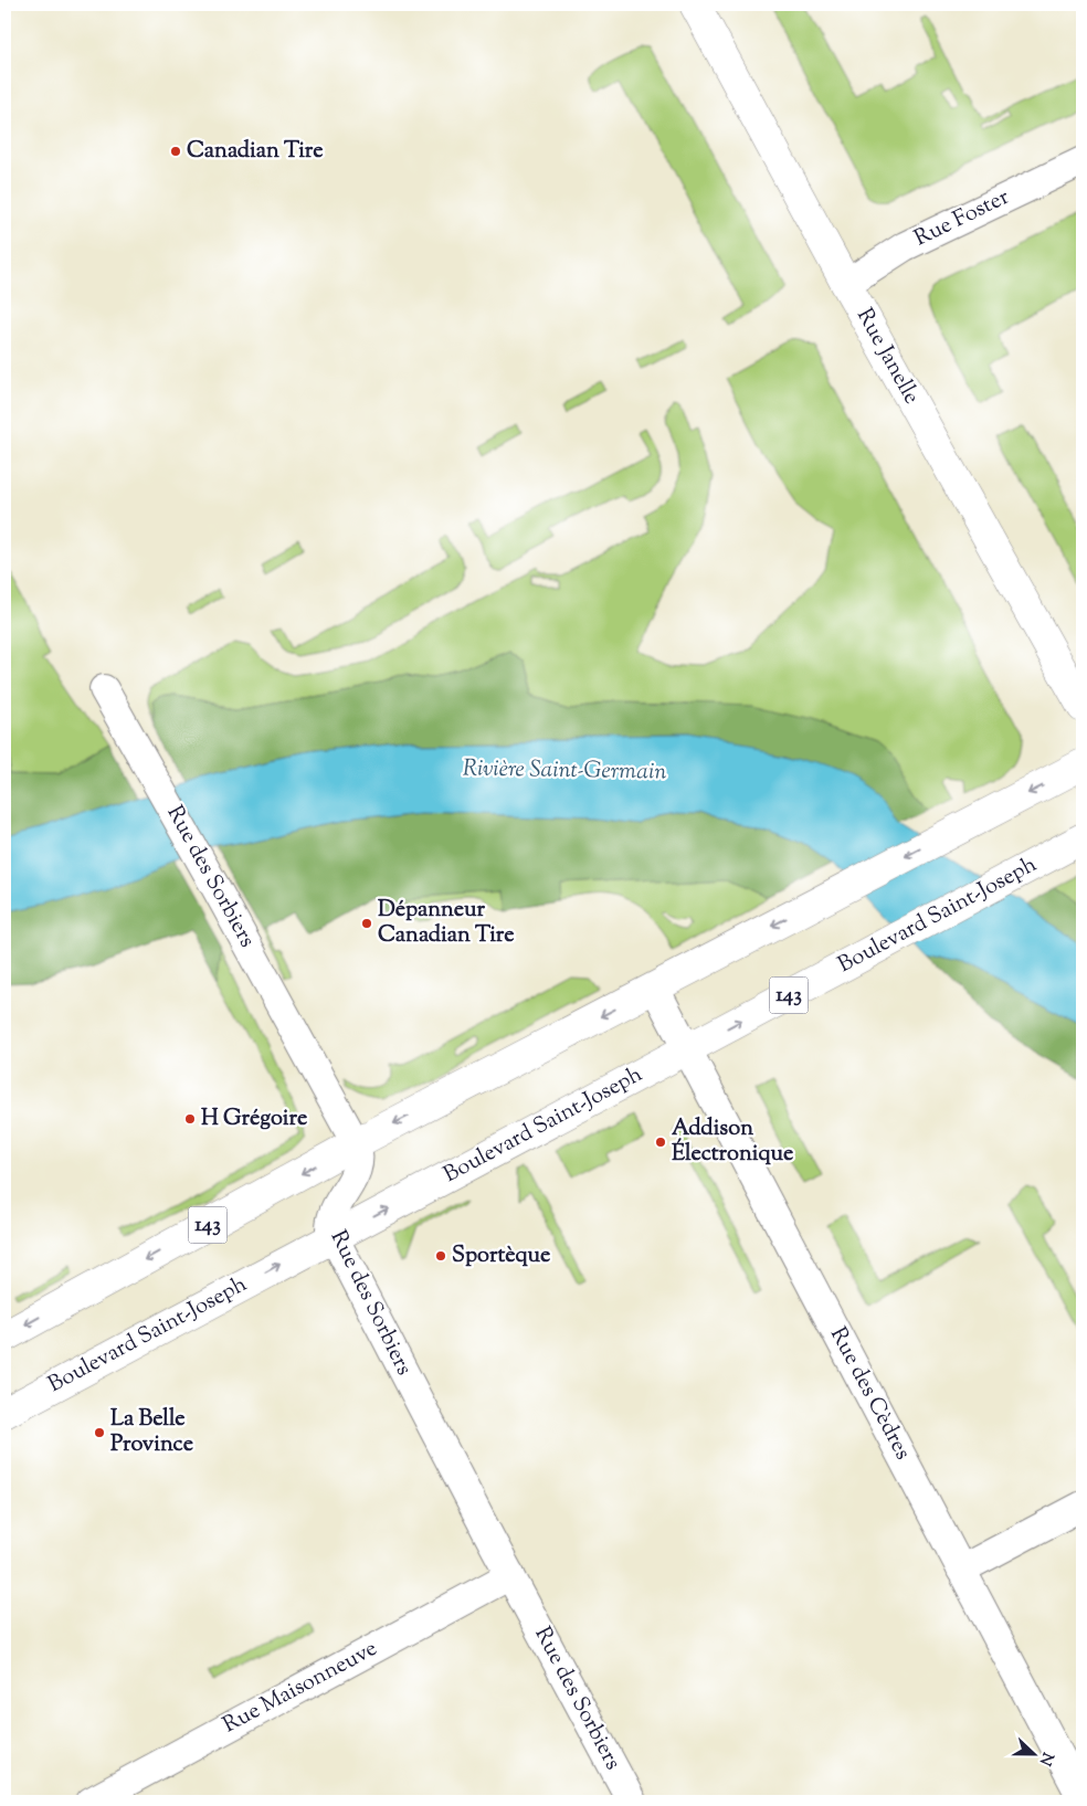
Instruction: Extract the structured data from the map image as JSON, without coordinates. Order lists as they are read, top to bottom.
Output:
{
  "streets": {
    "main road": ["Rue Janelle", "Boulevard Saint-Joseph", "143"],
    "street": [
      "Rue Foster",
      "Rue des Sorbiers",
      "Rue des Cèdres",
      "Rue Maisonneuve"
    ]
  },
  "crossings": [
    ["Rue Foster", "Rue Janelle"],
    ["Rue des Sorbiers", "Boulevard Saint-Joseph"],
    ["Rue des Sorbiers", "143"],
    ["Rue des Sorbiers", "Rue Maisonneuve"],
    ["Boulevard Saint-Joseph", "Rue des Cèdres"],
    ["143", "Rue des Cèdres"]
  ],
  "water": ["Rivière Saint-Germain"],
  "places": [
    "Canadian Tire",
    "Dépanneur Canadian Tire",
    "H Grégoire",
    "Addison Électronique",
    "Sportèque",
    "La Belle Province"
  ],
  "north": "right"
}
